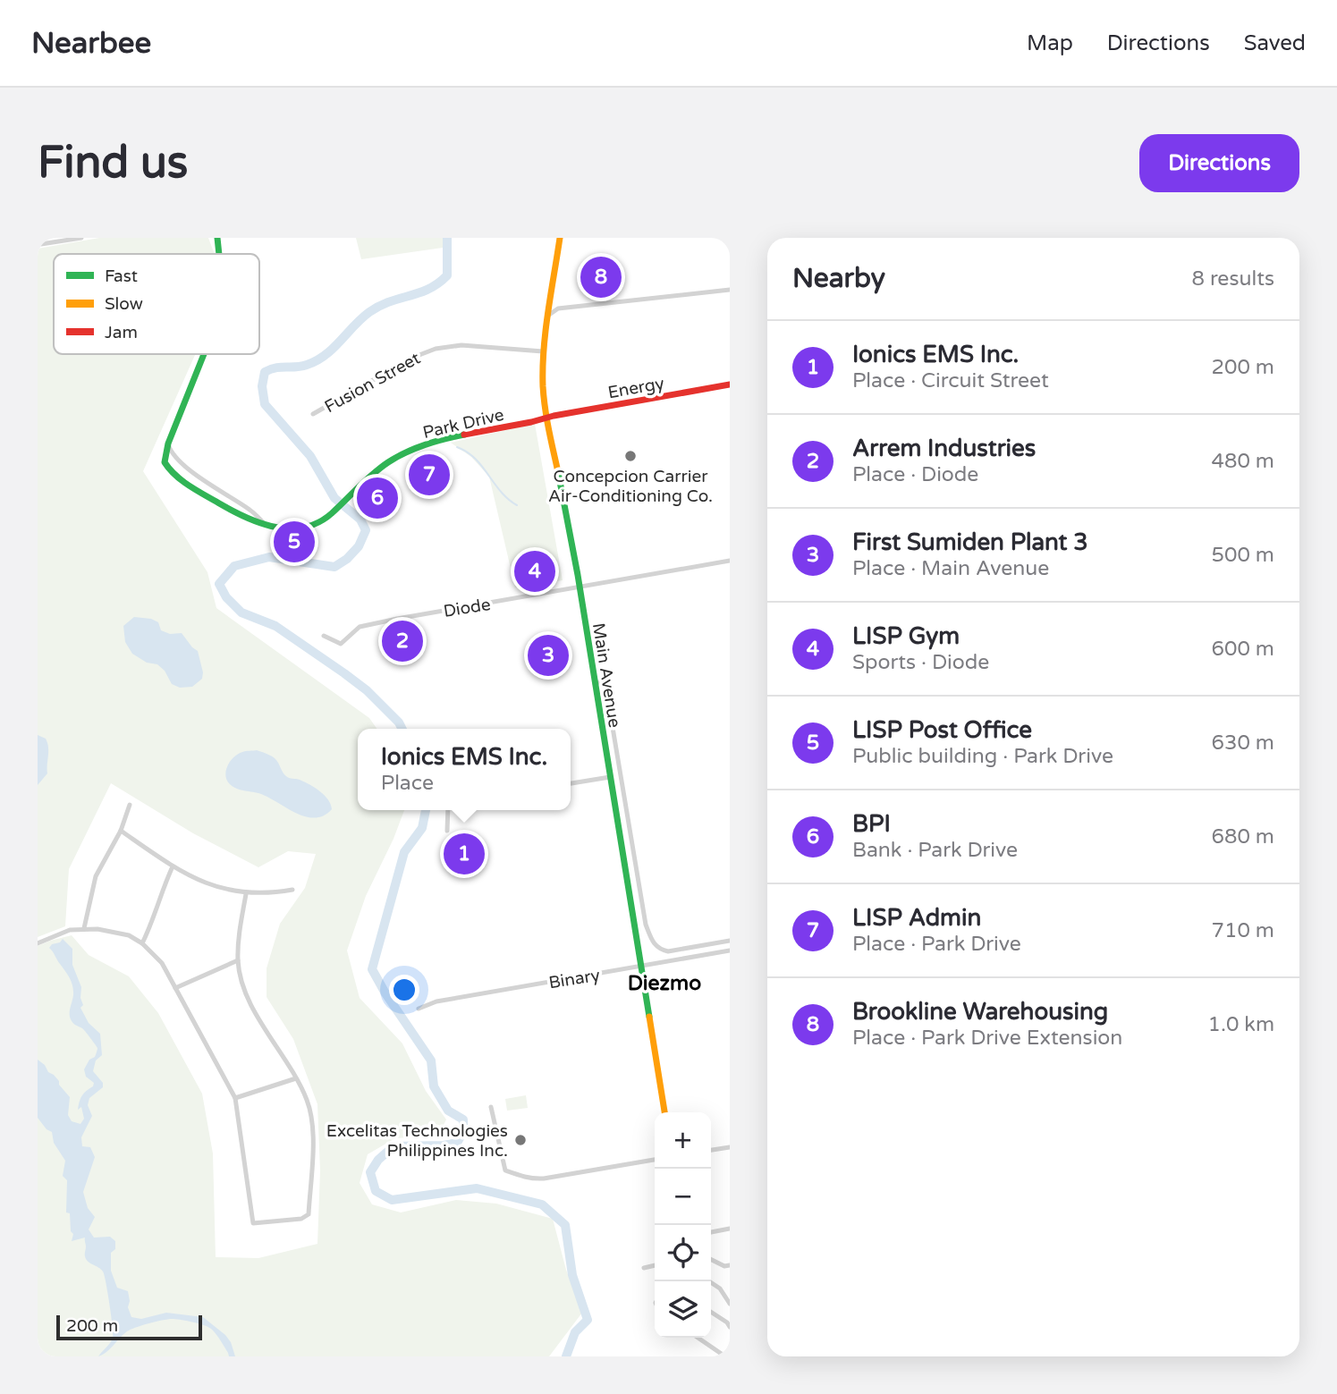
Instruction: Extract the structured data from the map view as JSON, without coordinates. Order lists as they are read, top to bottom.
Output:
{
  "streets": {
    "street": [
      "Fusion Street",
      "Energy",
      "Park Drive",
      "Diode",
      "Main Avenue",
      "Binary"
    ]
  },
  "crossings": [
    ["Fusion Street", "Main Avenue"],
    ["Energy", "Park Drive"],
    ["Energy", "Main Avenue"],
    ["Park Drive", "Main Avenue"],
    ["Diode", "Main Avenue"],
    ["Main Avenue", "Binary"]
  ],
  "districts": ["Diezmo"],
  "places": ["Concepcion Carrier Air-Conditioning Co.", "Excelitas Technologies Philippines Inc."],
  "legend": ["Fast", "Slow", "Jam"],
  "scale_bar": "200 m",
  "page": {
    "header": "Nearbee",
    "nav": ["Map", "Directions", "Saved"],
    "buttons": "Directions",
    "title": "Find us",
    "heading": ["Nearby", "8 results"],
    "pins": [
      "8",
      "7",
      "6",
      "5",
      "4",
      "2",
      "3",
      "1"
    ],
    "list": [
      {
        "mark": "1",
        "name": "Ionics EMS Inc.",
        "note": "Place · Circuit Street",
        "value": "200 m"
      },
      {
        "mark": "2",
        "name": "Arrem Industries",
        "note": "Place · Diode",
        "value": "480 m"
      },
      {
        "mark": "3",
        "name": "First Sumiden Plant 3",
        "note": "Place · Main Avenue",
        "value": "500 m"
      },
      {
        "mark": "4",
        "name": "LISP Gym",
        "note": "Sports · Diode",
        "value": "600 m"
      },
      {
        "mark": "5",
        "name": "LISP Post Office",
        "note": "Public building · Park Drive",
        "value": "630 m"
      },
      {
        "mark": "6",
        "name": "BPI",
        "note": "Bank · Park Drive",
        "value": "680 m"
      },
      {
        "mark": "7",
        "name": "LISP Admin",
        "note": "Place · Park Drive",
        "value": "710 m"
      },
      {
        "mark": "8",
        "name": "Brookline Warehousing",
        "note": "Place · Park Drive Extension",
        "value": "1.0 km"
      }
    ],
    "popup": ["Ionics EMS Inc.", "Place"],
    "map_buttons": ["+", "−"],
    "scale": "200 m"
  }
}
